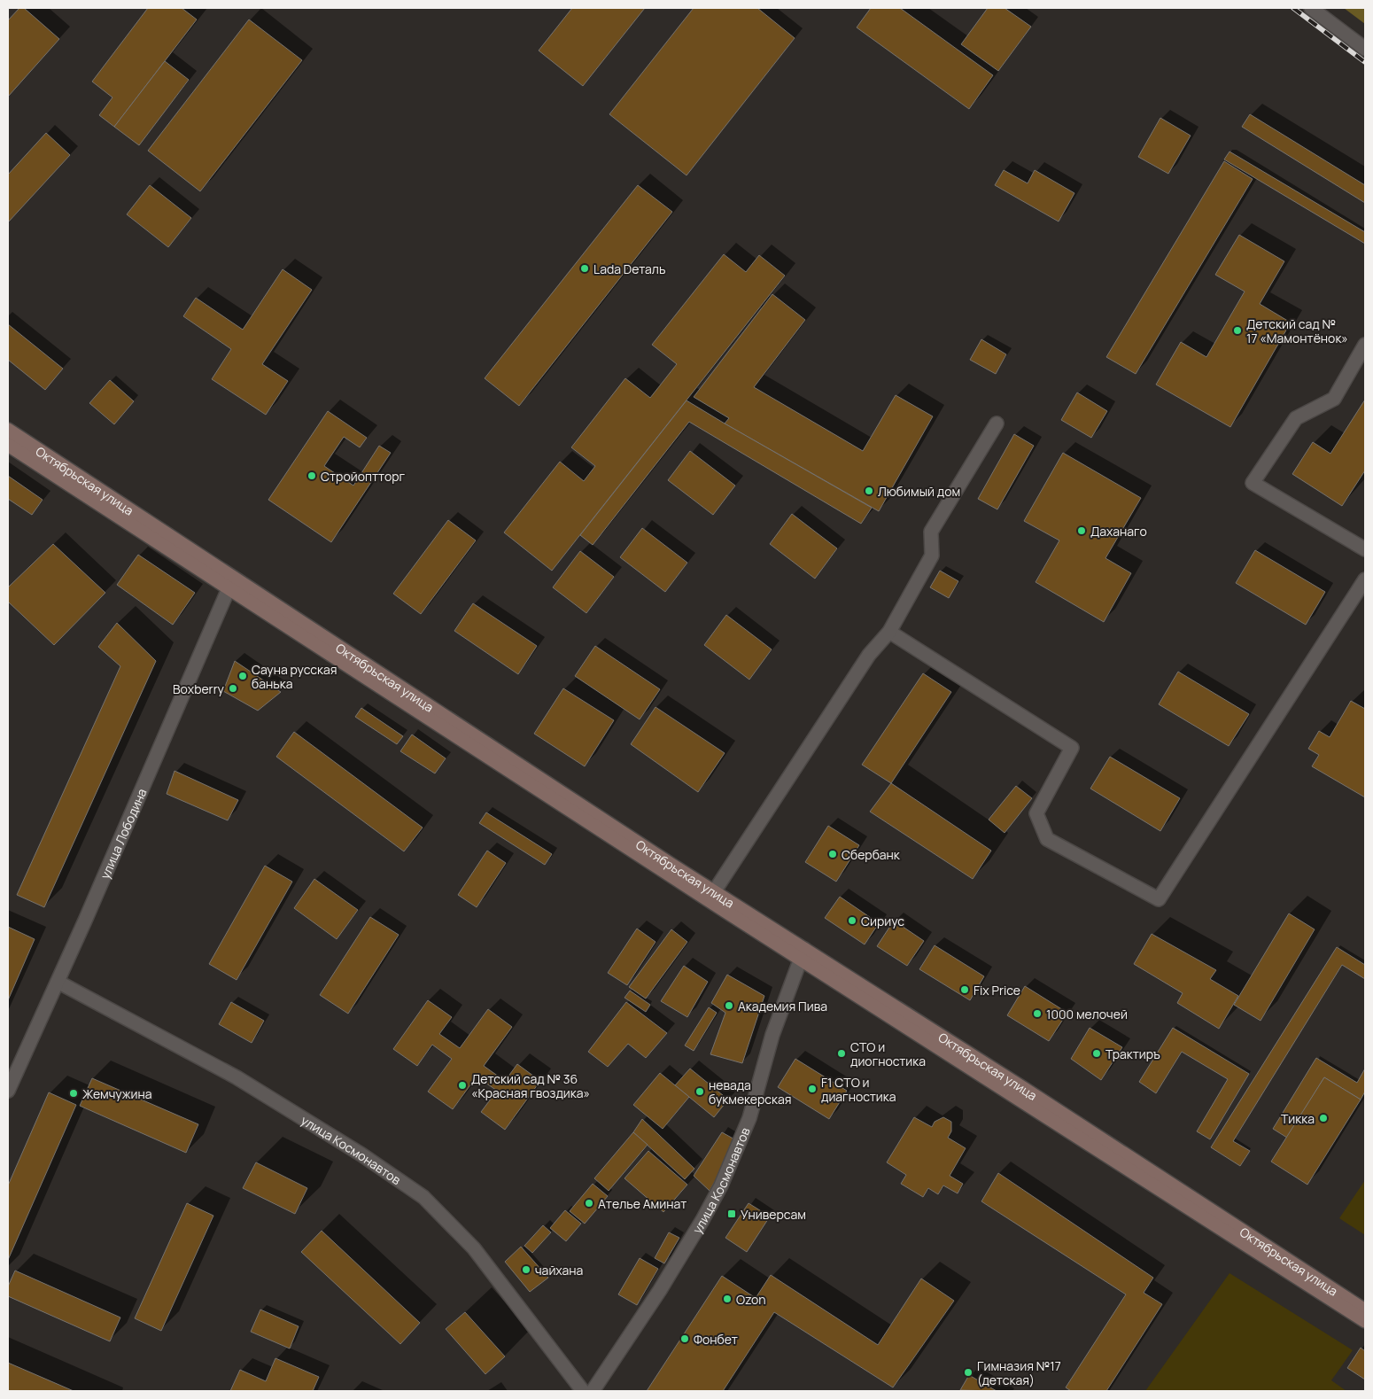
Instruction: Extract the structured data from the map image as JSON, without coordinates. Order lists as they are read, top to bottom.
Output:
{
  "streets": {
    "main road": ["Октябрьская улица"],
    "street": ["улица Лободина", "улица Космонавтов"]
  },
  "crossings": [
    ["Октябрьская улица", "улица Лободина"],
    ["Октябрьская улица", "улица Космонавтов"],
    ["улица Лободина", "улица Космонавтов"]
  ],
  "places": {
    "other": [
      "Lada Dеталь",
      "Детский сад № 17 «Мамонтёнок»",
      "Стройоптторг",
      "Любимый дом",
      "Даханаго",
      "Сауна русская банька",
      "Boxberry",
      "Сбербанк",
      "Сириус",
      "Fix Price",
      "Академия Пива",
      "1000 мелочей",
      "СТО и диогностика",
      "Трактиръ",
      "Детский сад № 36 «Красная гвоздика»",
      "F1 СТО и диагностика",
      "невада букмекерская",
      "Жемчужина",
      "Тикка",
      "Ателье Аминат",
      "чайхана",
      "Ozon",
      "Фонбет",
      "Гимназия №17 (детская)"
    ],
    "transit": ["Универсам"]
  }
}
